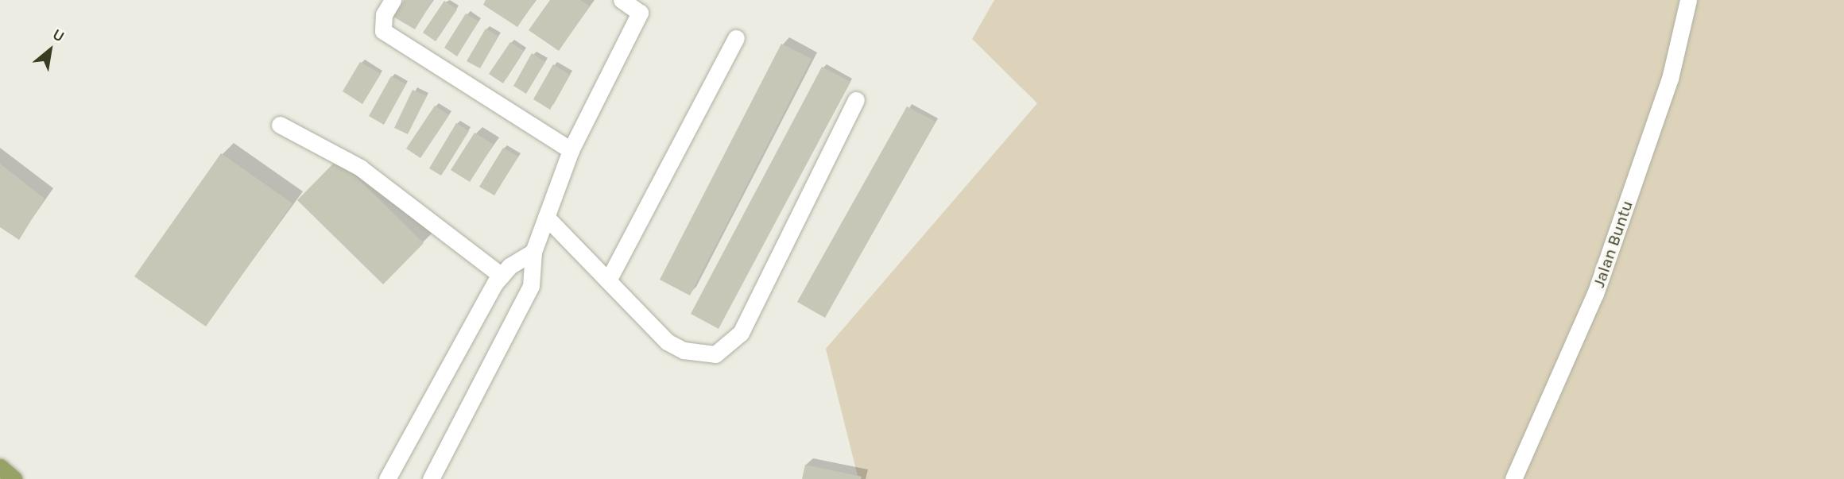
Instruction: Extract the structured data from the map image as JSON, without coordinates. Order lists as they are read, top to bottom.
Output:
{
  "streets": {
    "street": ["Jalan Buntu"]
  },
  "north": "top right"
}
